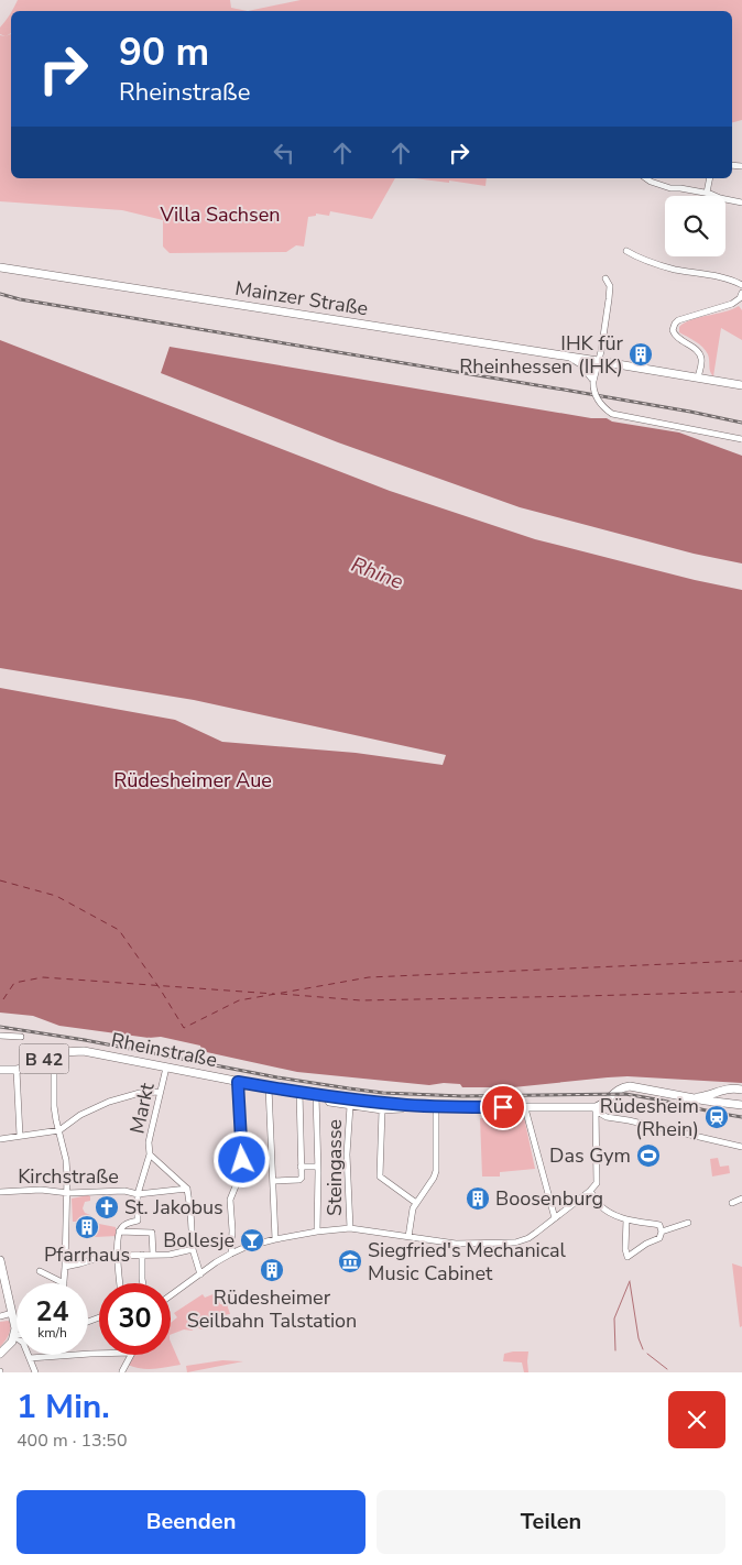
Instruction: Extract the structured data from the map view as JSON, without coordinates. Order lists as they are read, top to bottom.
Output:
{
  "streets": {
    "main road": ["Mainzer Straße", "Rheinstraße", "B 42"],
    "street": ["Markt", "Steingasse", "Kirchstraße"]
  },
  "crossings": [
    ["Rheinstraße", "Markt"],
    ["Rheinstraße", "Steingasse"],
    ["Markt", "Kirchstraße"]
  ],
  "water": ["Rhine"],
  "parks": ["Villa Sachsen", "Rüdesheimer Aue"],
  "places": {
    "building": [
      "IHK für Rheinhessen (IHK)",
      "Boosenburg",
      "Pfarrhaus",
      "Rüdesheimer Seilbahn Talstation"
    ],
    "station": ["Rüdesheim (Rhein)"],
    "sports": ["Das Gym"],
    "church": ["St. Jakobus"],
    "bar": ["Bollesje"],
    "museum": ["Siegfried's Mechanical Music Cabinet"]
  },
  "page": {
    "turn": ["90 m", "Rheinstraße"],
    "speed": "24 km/h",
    "limit": "30",
    "heading": ["1 Min.", "400 m · 13:50"],
    "buttons": ["Beenden", "Teilen"]
  }
}
